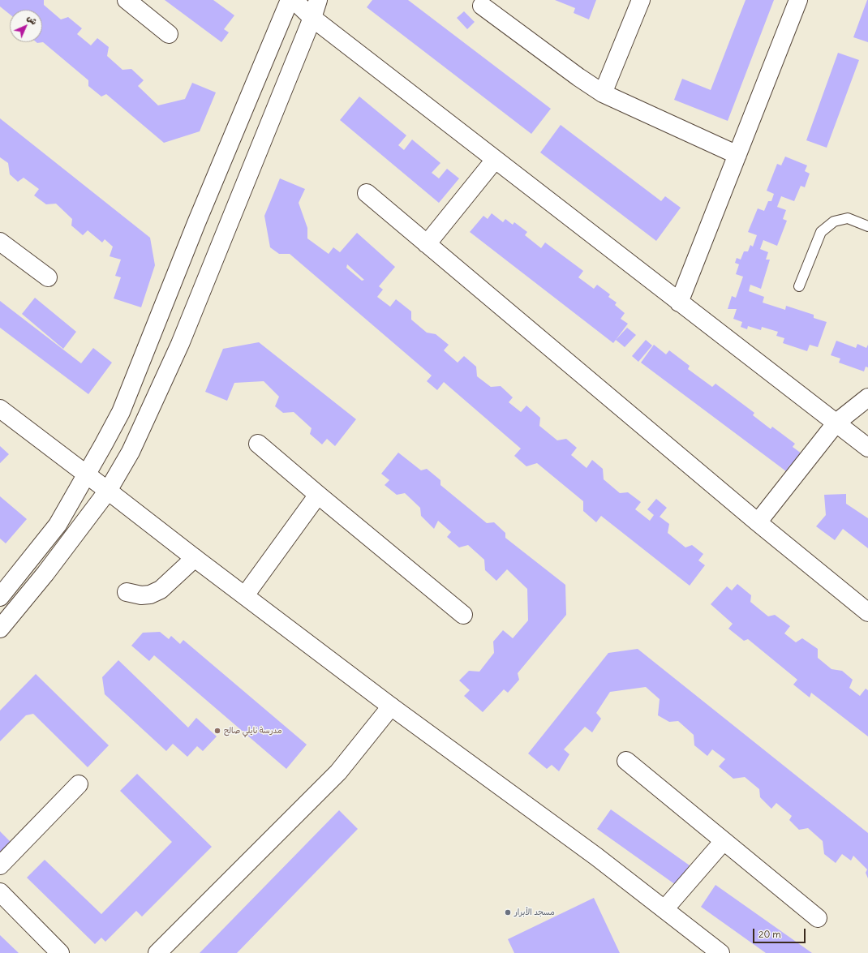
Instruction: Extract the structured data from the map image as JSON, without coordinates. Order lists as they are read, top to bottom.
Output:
{
  "places": ["مدرسة نايلي صالح", "مسجد الأبرار"],
  "scale_bar": "20 m",
  "north": "top right"
}
